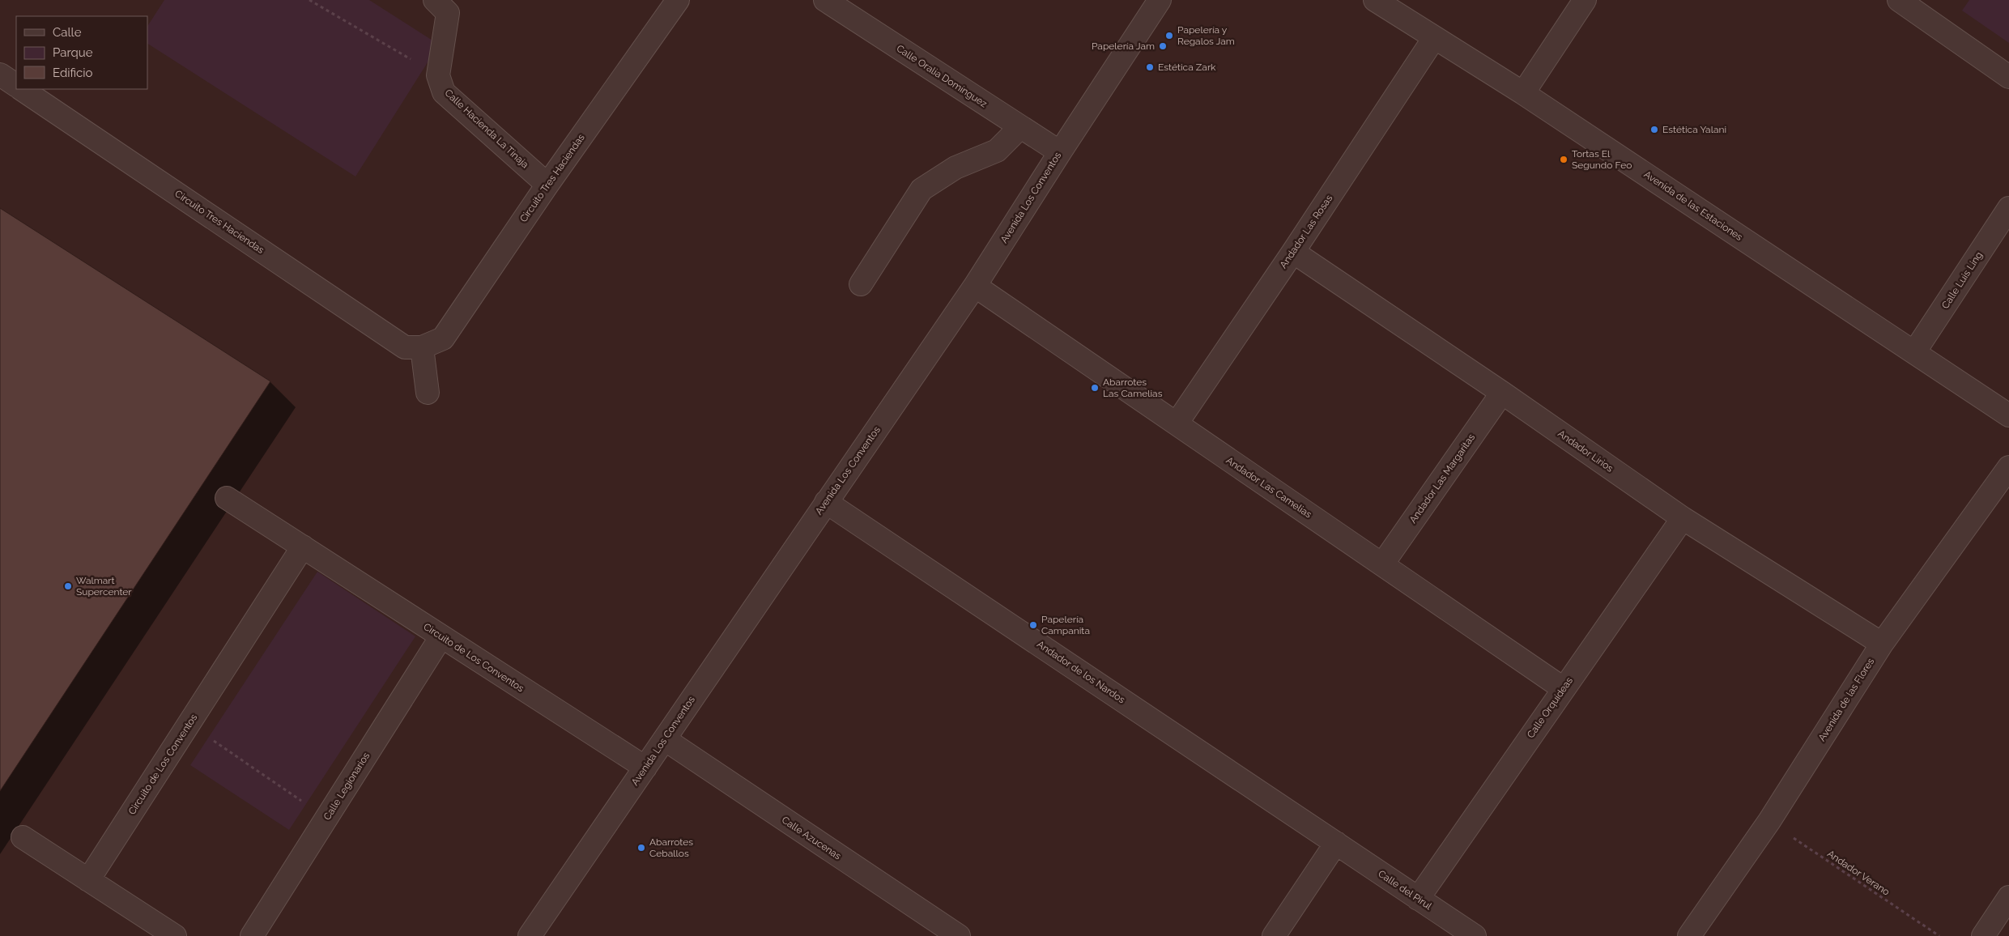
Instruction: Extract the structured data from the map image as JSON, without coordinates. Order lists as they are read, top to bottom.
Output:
{
  "streets": {
    "street": [
      "Calle Oralia Domínguez",
      "Calle Hacienda La Tinaja",
      "Circuito Tres Haciendas",
      "Avenida Los Conventos",
      "Avenida de las Estaciones",
      "Andador Las Rosas",
      "Calle Luis Ling",
      "Andador Lirios",
      "Andador Las Margaritas",
      "Andador Las Camelias",
      "Circuito de Los Conventos",
      "Andador de los Nardos",
      "Avenida de las Flores",
      "Calle Orquídeas",
      "Calle Legionarios",
      "Calle Azucenas",
      "Calle del Pirul"
    ],
    "path": ["Andador Verano"]
  },
  "crossings": [
    ["Calle Oralia Domínguez", "Avenida Los Conventos"],
    ["Calle Hacienda La Tinaja", "Circuito Tres Haciendas"],
    ["Avenida Los Conventos", "Andador Las Camelias"],
    ["Avenida Los Conventos", "Circuito de Los Conventos"],
    ["Avenida Los Conventos", "Andador de los Nardos"],
    ["Avenida Los Conventos", "Calle Azucenas"],
    ["Avenida de las Estaciones", "Andador Las Rosas"],
    ["Avenida de las Estaciones", "Calle Luis Ling"],
    ["Andador Las Rosas", "Andador Lirios"],
    ["Andador Las Rosas", "Andador Las Camelias"],
    ["Andador Lirios", "Andador Las Margaritas"],
    ["Andador Lirios", "Avenida de las Flores"],
    ["Andador Lirios", "Calle Orquídeas"],
    ["Andador Las Margaritas", "Andador Las Camelias"],
    ["Andador Las Camelias", "Calle Orquídeas"],
    ["Circuito de Los Conventos", "Calle Legionarios"],
    ["Andador de los Nardos", "Calle del Pirul"],
    ["Avenida de las Flores", "Andador Verano"],
    ["Calle Orquídeas", "Calle del Pirul"]
  ],
  "places": [
    "Papelería y Regalos Jam",
    "Papelería Jam",
    "Estética Zark",
    "Estética Yalani",
    "Tortas El Segundo Feo",
    "Abarrotes Las Camelias",
    "Walmart Supercenter",
    "Papelería Campanita",
    "Abarrotes Ceballos"
  ],
  "legend": ["Calle", "Parque", "Edificio"]
}
